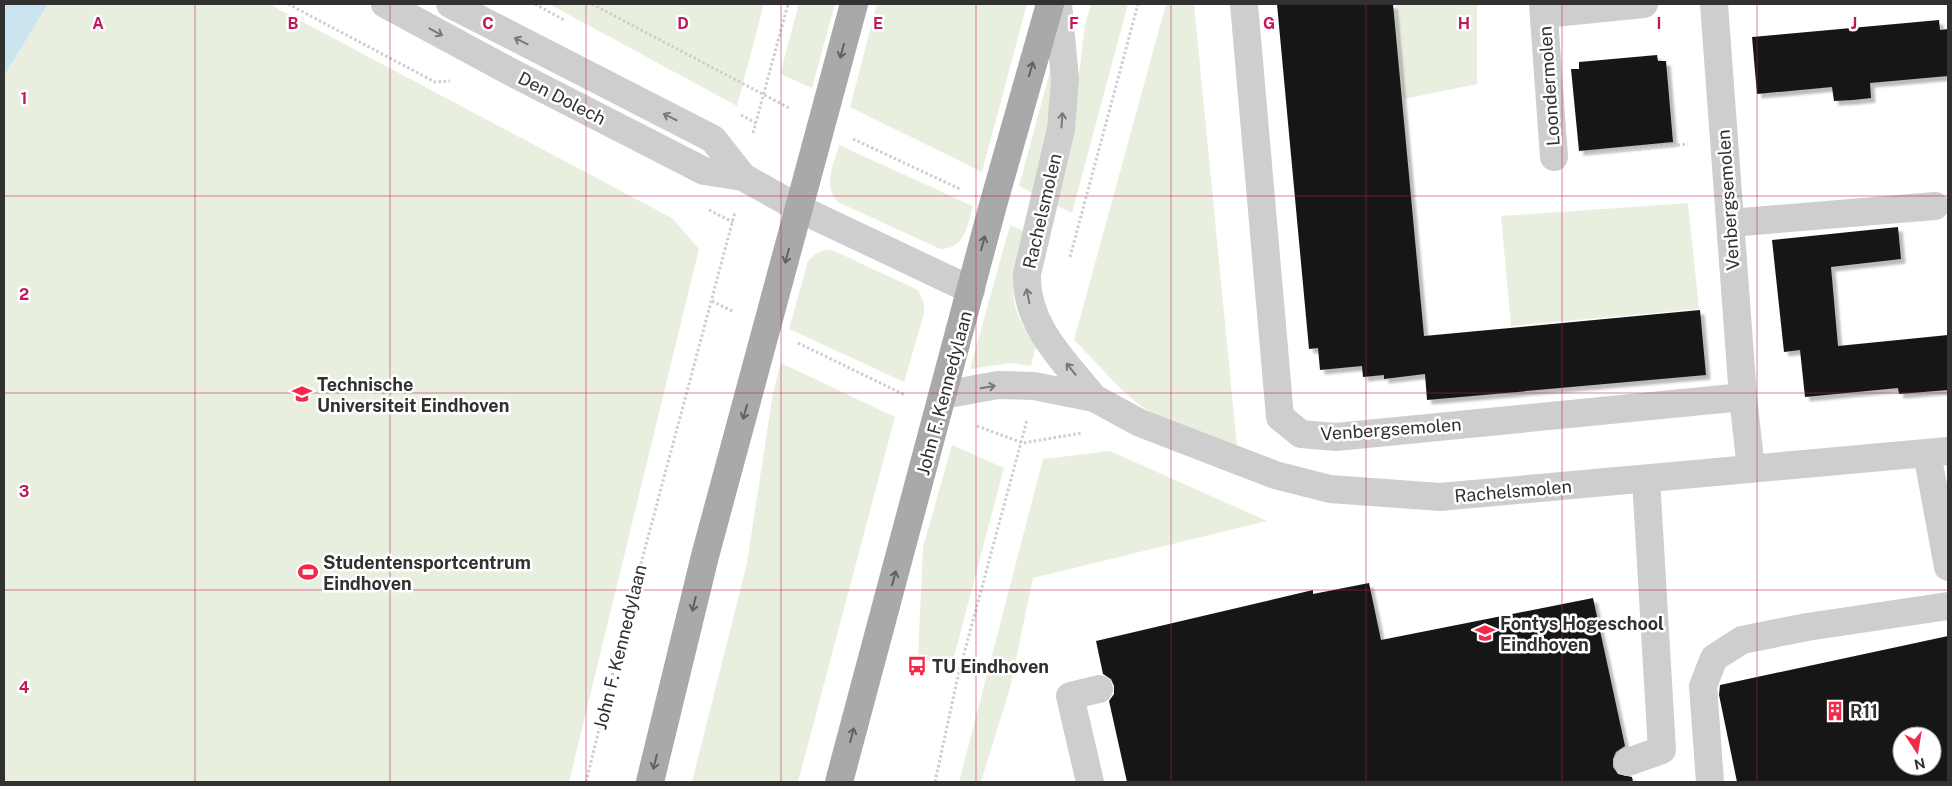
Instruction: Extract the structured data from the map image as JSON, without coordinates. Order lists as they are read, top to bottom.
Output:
{
  "streets": {
    "main road": ["John F. Kennedylaan"],
    "street": [
      "Loondermolen",
      "Den Dolech",
      "Venbergsemolen",
      "Rachelsmolen"
    ]
  },
  "crossings": [
    ["Venbergsemolen", "Rachelsmolen"],
    ["Rachelsmolen", "John F. Kennedylaan"]
  ],
  "places": {
    "school or university": ["Technische Universiteit Eindhoven", "Fontys Hogeschool Eindhoven"],
    "sports": ["Studentensportcentrum Eindhoven"],
    "bus stop": ["TU Eindhoven"],
    "building": ["R11"]
  },
  "north": "bottom",
  "grid": {
    "columns": [
      "A",
      "B",
      "C",
      "D",
      "E",
      "F",
      "G",
      "H",
      "I",
      "J"
    ],
    "rows": [
      "1",
      "2",
      "3",
      "4"
    ]
  }
}
